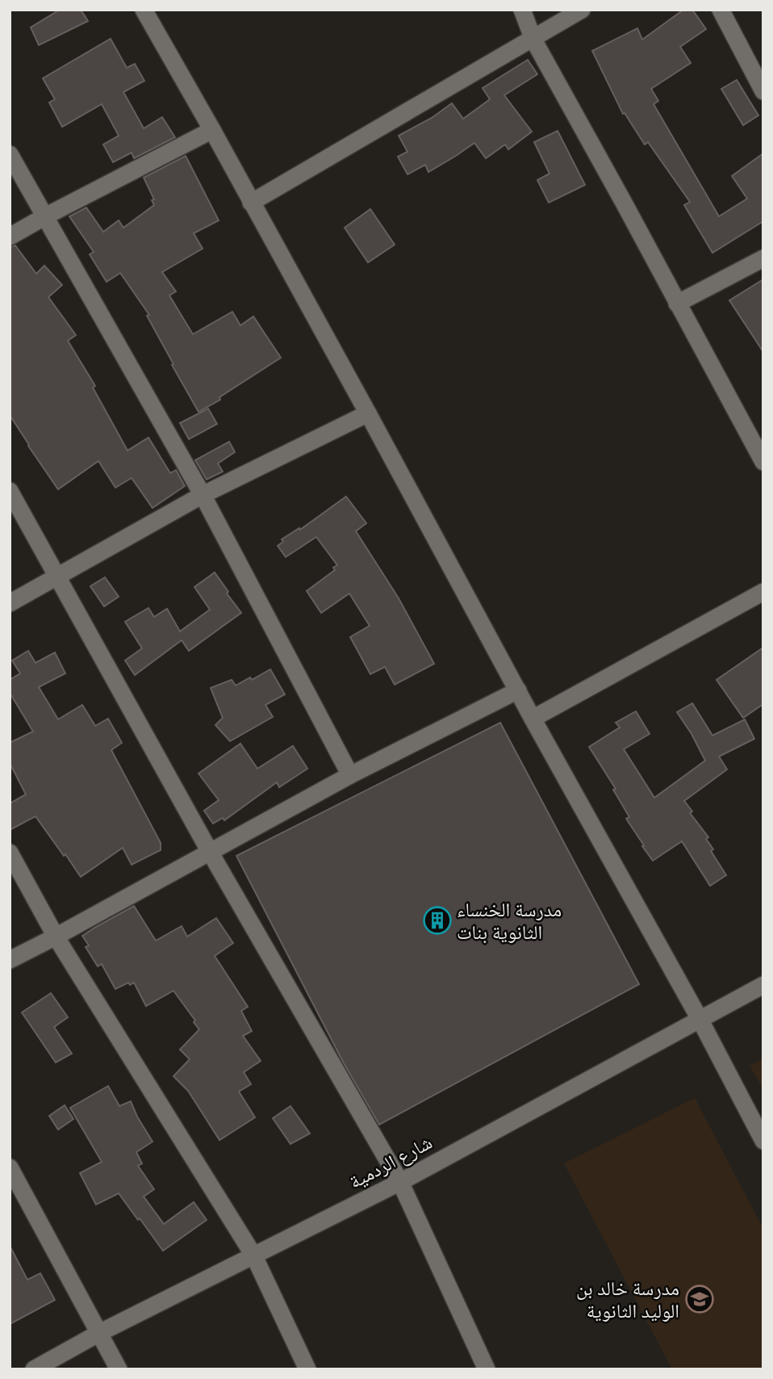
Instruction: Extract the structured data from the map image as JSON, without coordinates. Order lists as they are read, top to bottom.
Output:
{
  "streets": {
    "street": ["شارع الردمية"]
  },
  "places": {
    "building": ["مدرسة الخنساء الثانوية بنات"],
    "school or university": ["مدرسة خالد بن الوليد الثانوية"]
  }
}
